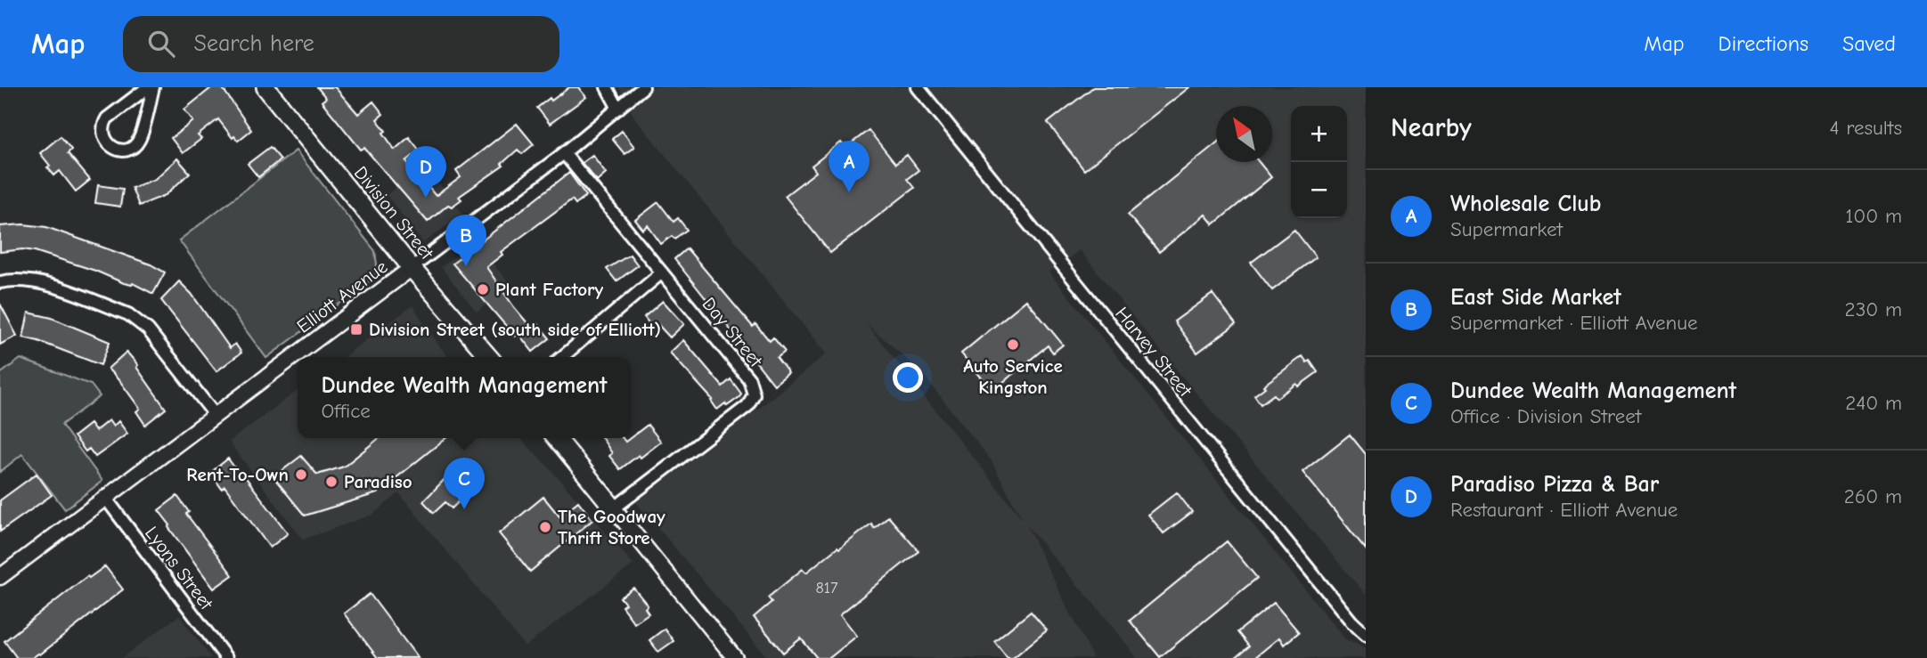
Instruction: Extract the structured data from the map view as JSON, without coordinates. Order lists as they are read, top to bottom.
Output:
{
  "streets": {
    "main road": ["Division Street"],
    "street": [
      "Elliott Avenue",
      "Day Street",
      "Harvey Street",
      "Lyons Street"
    ]
  },
  "crossings": [
    ["Division Street", "Elliott Avenue"],
    ["Elliott Avenue", "Day Street"],
    ["Elliott Avenue", "Lyons Street"]
  ],
  "places": {
    "other": [
      "Plant Factory",
      "Auto Service Kingston",
      "Rent-To-Own",
      "Paradiso",
      "The Goodway Thrift Store"
    ],
    "transit": ["Division Street (south side of Elliott)"]
  },
  "house_numbers": ["817"],
  "north": "top left",
  "page": {
    "header": "Map",
    "search": "Search here",
    "nav": ["Map", "Directions", "Saved"],
    "heading": ["Nearby", "4 results"],
    "map_buttons": ["+", "−"],
    "pins": [
      "A",
      "D",
      "B",
      "C"
    ],
    "list": [
      {
        "mark": "A",
        "name": "Wholesale Club",
        "note": "Supermarket",
        "value": "100 m"
      },
      {
        "mark": "B",
        "name": "East Side Market",
        "note": "Supermarket · Elliott Avenue",
        "value": "230 m"
      },
      {
        "mark": "C",
        "name": "Dundee Wealth Management",
        "note": "Office · Division Street",
        "value": "240 m"
      },
      {
        "mark": "D",
        "name": "Paradiso Pizza & Bar",
        "note": "Restaurant · Elliott Avenue",
        "value": "260 m"
      }
    ],
    "popup": ["Dundee Wealth Management", "Office"]
  }
}
